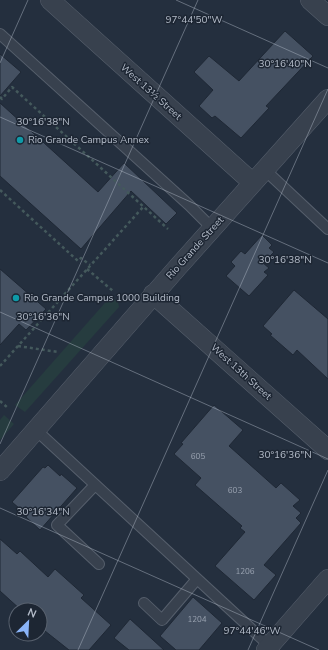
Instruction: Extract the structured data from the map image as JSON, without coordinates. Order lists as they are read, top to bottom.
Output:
{
  "streets": {
    "street": ["West 13½ Street", "Rio Grande Street", "West 13th Street"]
  },
  "crossings": [
    ["West 13½ Street", "Rio Grande Street"],
    ["Rio Grande Street", "West 13th Street"]
  ],
  "places": ["Rio Grande Campus Annex", "Rio Grande Campus 1000 Building"],
  "house_numbers": [
    "605",
    "603",
    "1206",
    "1204"
  ],
  "north": "top right",
  "coordinates": [
    "97°44'50\"W",
    "30°16'40\"N",
    "30°16'38\"N",
    "30°16'36\"N",
    "30°16'34\"N",
    "97°44'46\"W"
  ]
}
